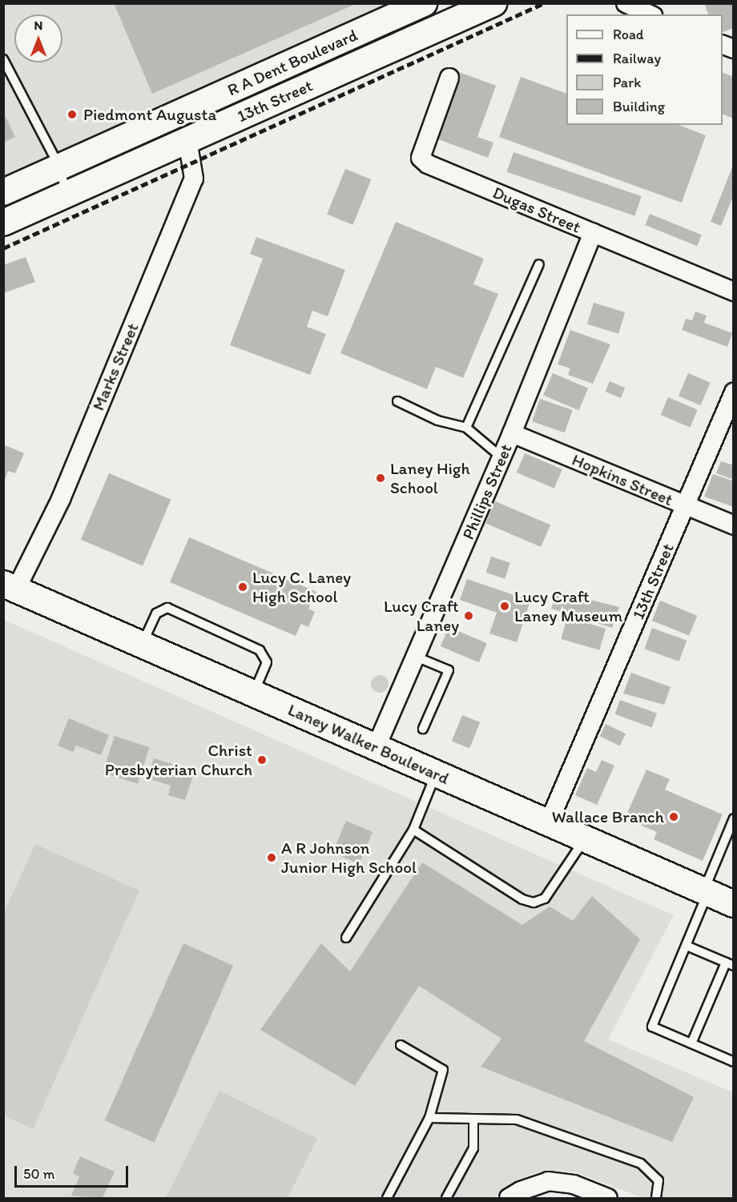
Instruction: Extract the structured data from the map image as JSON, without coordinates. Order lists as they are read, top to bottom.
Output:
{
  "streets": {
    "main road": ["R A Dent Boulevard", "13th Street", "Laney Walker Boulevard"],
    "street": [
      "Dugas Street",
      "Marks Street",
      "Hopkins Street",
      "Phillips Street"
    ]
  },
  "crossings": [
    ["13th Street", "Marks Street"],
    ["13th Street", "Hopkins Street"],
    ["13th Street", "Laney Walker Boulevard"],
    ["Dugas Street", "Phillips Street"],
    ["Marks Street", "Laney Walker Boulevard"],
    ["Hopkins Street", "Phillips Street"],
    ["Phillips Street", "Laney Walker Boulevard"]
  ],
  "places": [
    "Piedmont Augusta",
    "Laney High School",
    "Lucy C. Laney High School",
    "Lucy Craft Laney Museum",
    "Lucy Craft Laney",
    "Christ Presbyterian Church",
    "Wallace Branch",
    "A R Johnson Junior High School"
  ],
  "legend": [
    "Road",
    "Railway",
    "Park",
    "Building"
  ],
  "scale_bar": "50 m",
  "north": "top"
}
